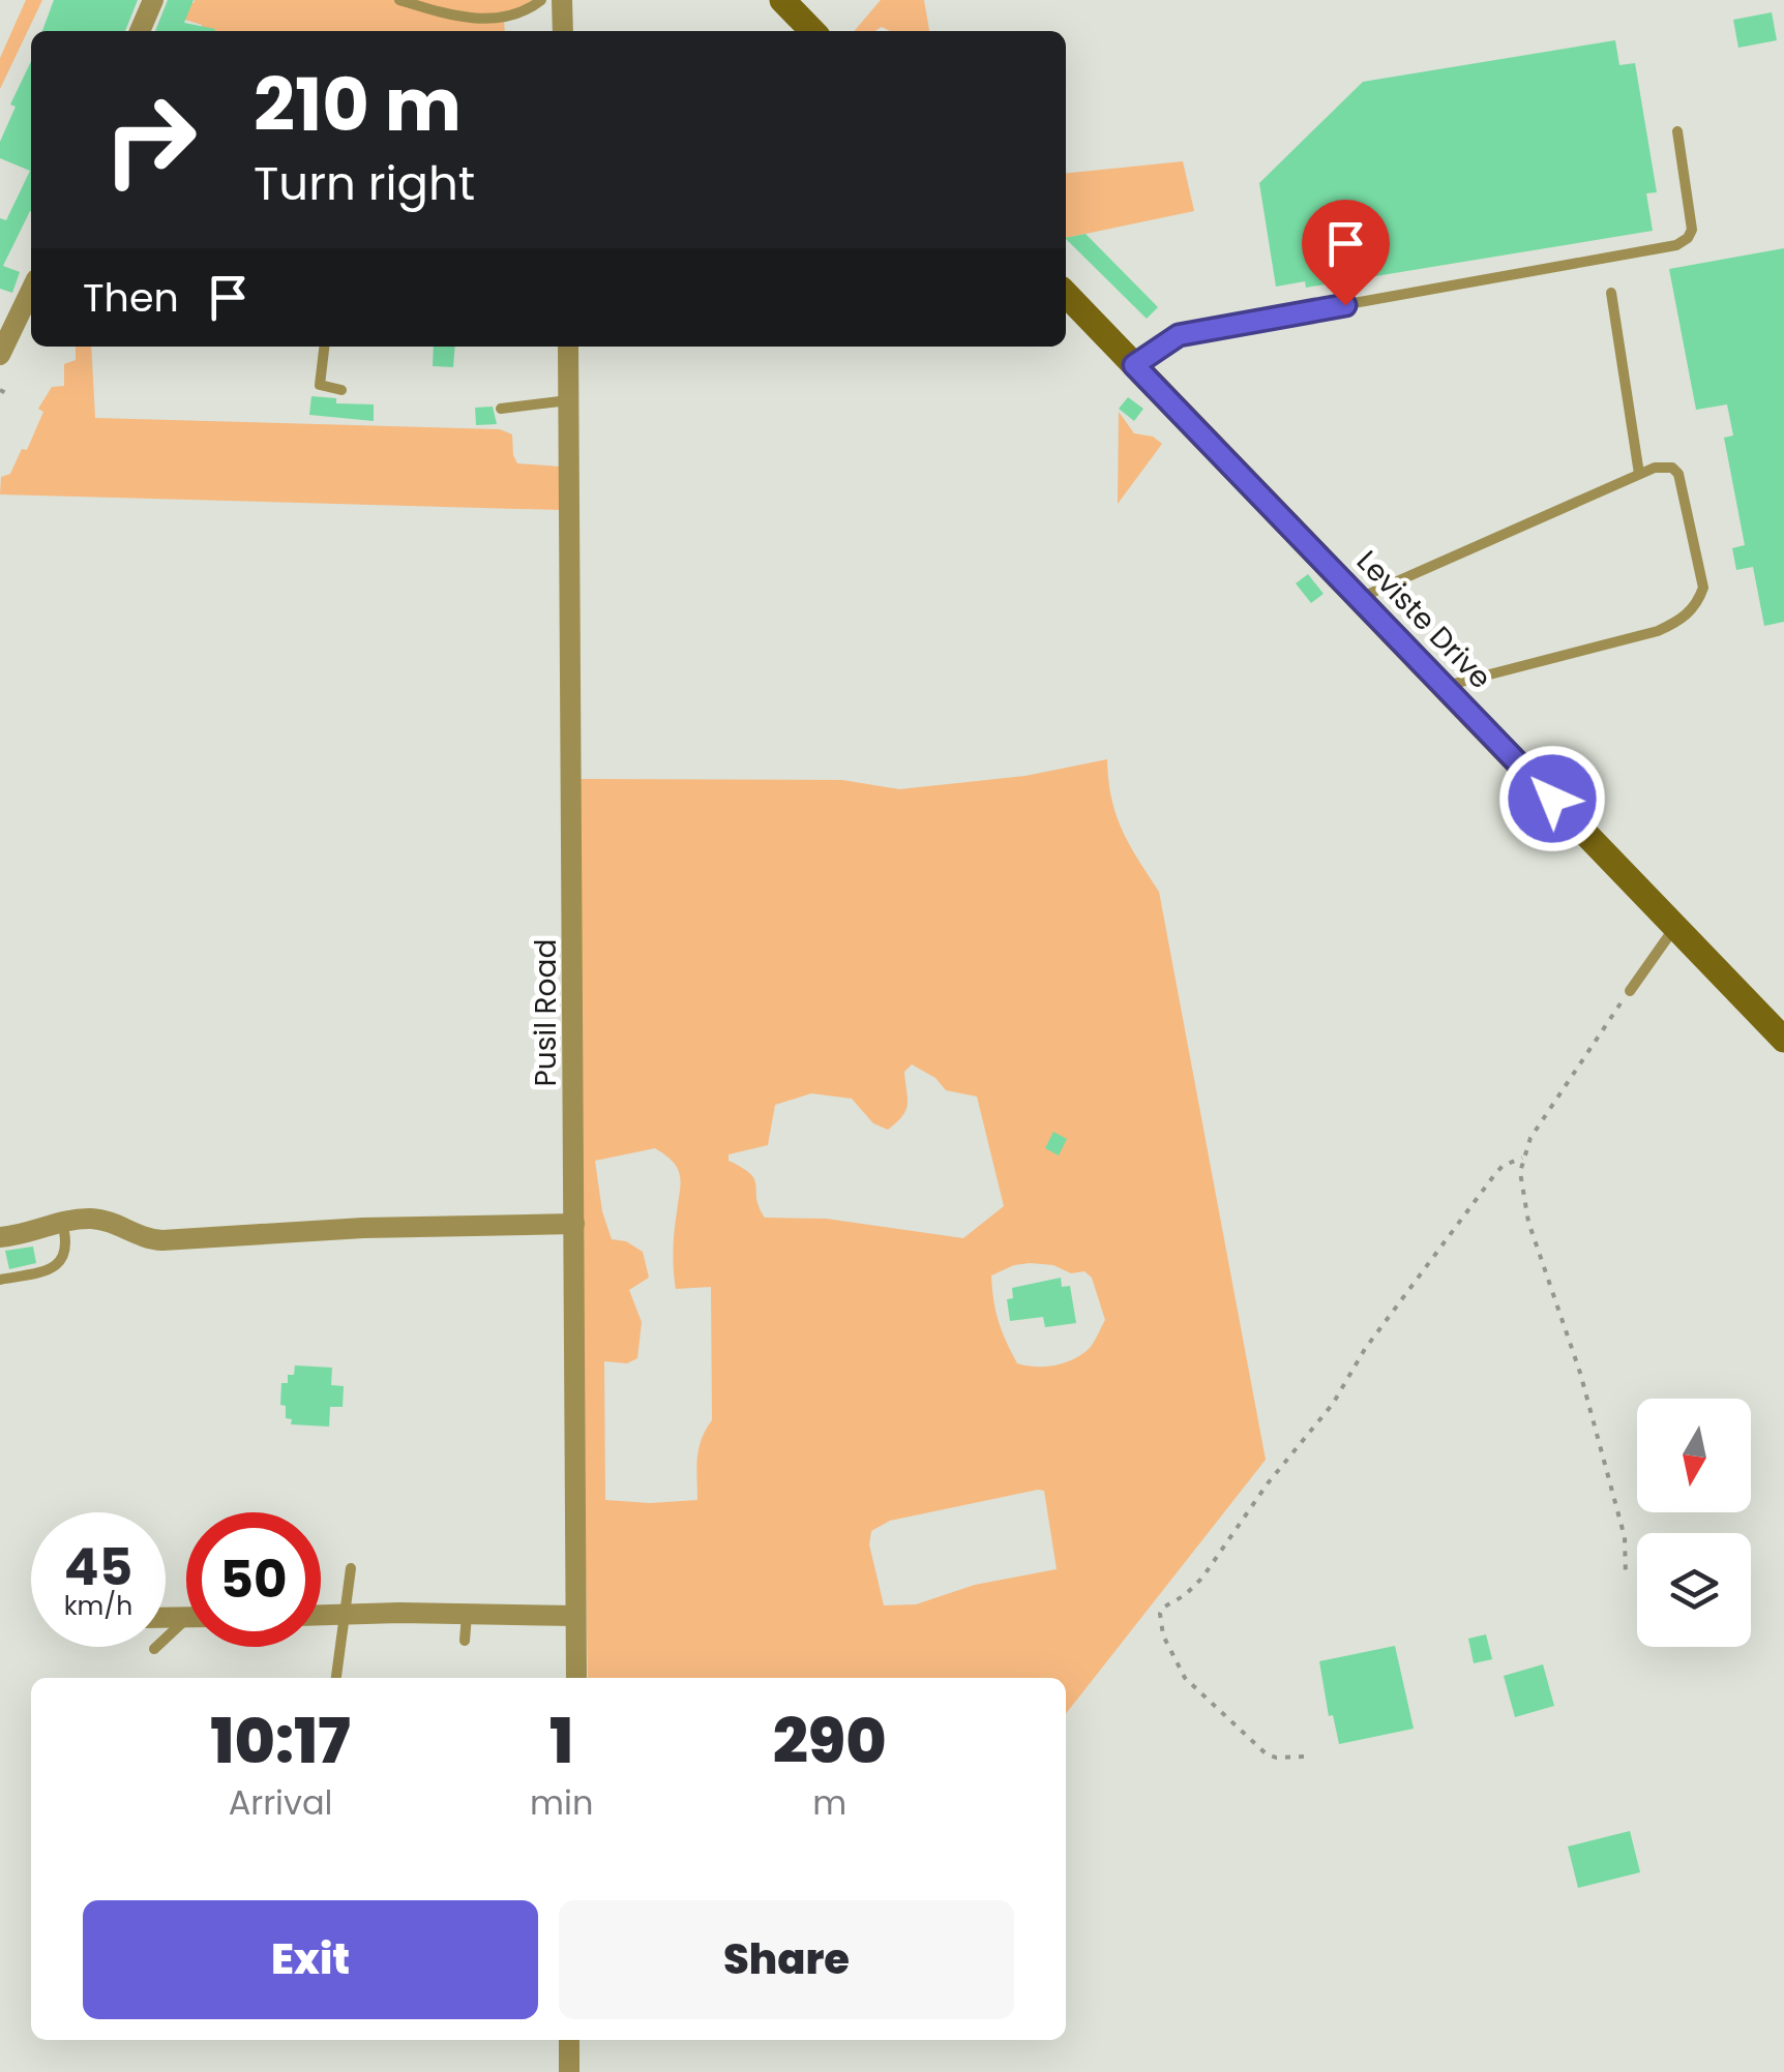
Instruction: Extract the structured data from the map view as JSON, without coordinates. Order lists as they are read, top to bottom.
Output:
{
  "streets": {
    "main road": ["Leviste Drive"],
    "street": ["Pusil Road"]
  },
  "north": "bottom",
  "page": {
    "turn": ["210 m", "Turn right"],
    "then": "Then",
    "speed": "45 km/h",
    "limit": "50",
    "eta": [
      "10:17",
      "Arrival",
      "1",
      "min",
      "290",
      "m"
    ],
    "buttons": ["Exit", "Share"]
  }
}
